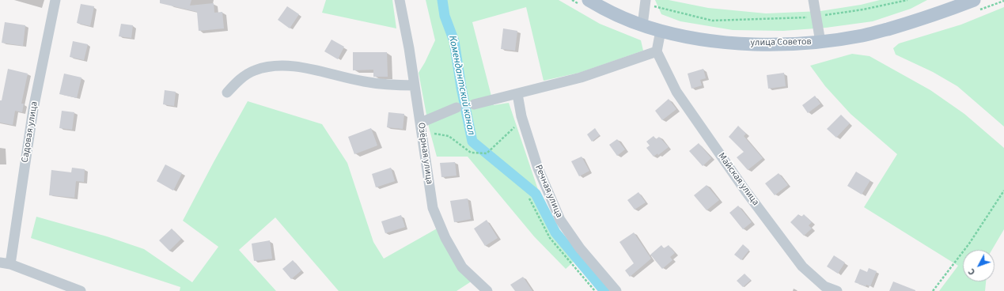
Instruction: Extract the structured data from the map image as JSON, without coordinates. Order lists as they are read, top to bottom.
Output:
{
  "streets": {
    "main road": ["улица Советов"],
    "street": [
      "Садовая улица",
      "Озёрная улица",
      "Майская улица",
      "Речная улица"
    ]
  },
  "water": ["Комендантский канал"],
  "north": "bottom left"
}
